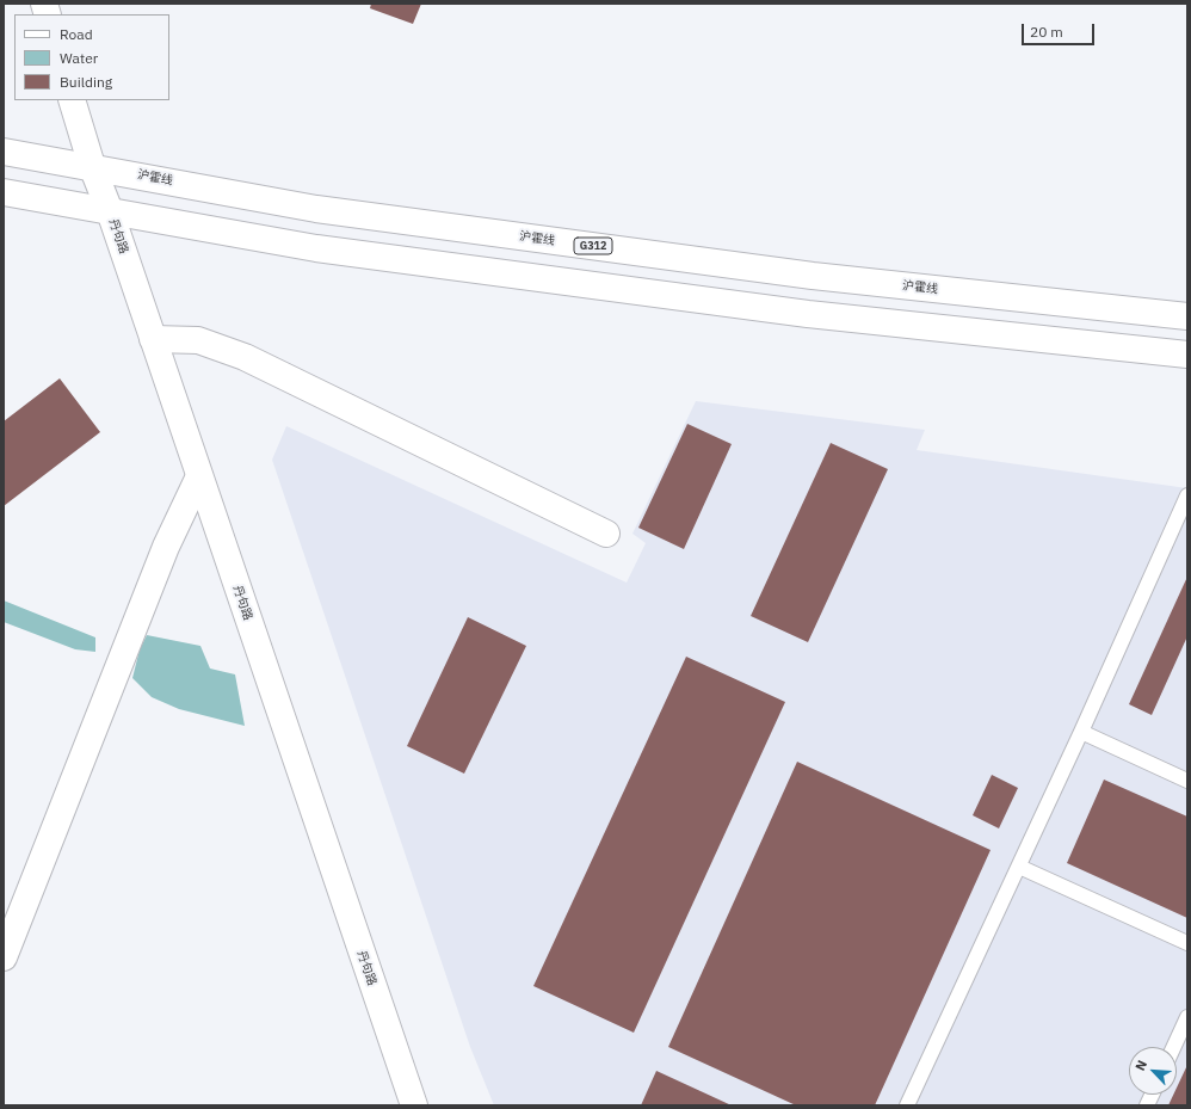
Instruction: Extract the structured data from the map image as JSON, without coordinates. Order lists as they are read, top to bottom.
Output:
{
  "streets": {
    "main road": ["沪霍线", "丹句路", "G312"]
  },
  "crossings": [
    ["沪霍线", "丹句路"]
  ],
  "legend": ["Road", "Water", "Building"],
  "scale_bar": "20 m",
  "north": "top left"
}
